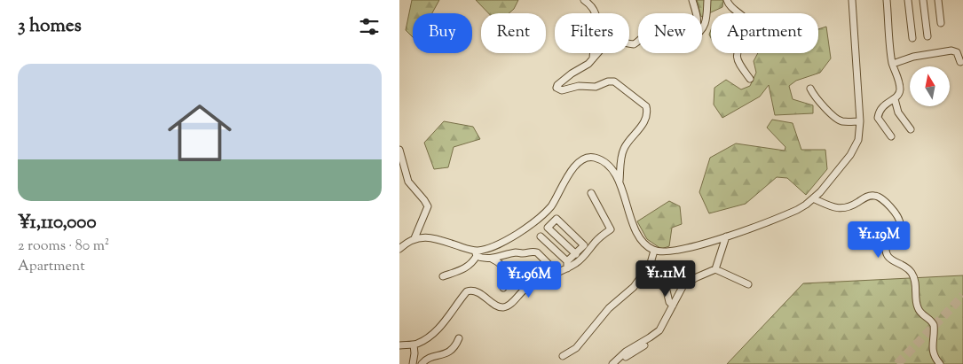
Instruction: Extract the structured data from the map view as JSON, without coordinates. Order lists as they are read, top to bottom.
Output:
{
  "north": "top",
  "page": {
    "heading": "3 homes",
    "chip": [
      "Buy",
      "Rent",
      "Filters",
      "New",
      "Apartment"
    ],
    "list": [
      {
        "name": "¥1,110,000",
        "note": "2 rooms · 80 m² · Apartment"
      }
    ],
    "price": ["¥1.19M", "¥1.11M", "¥1.96M"]
  }
}
